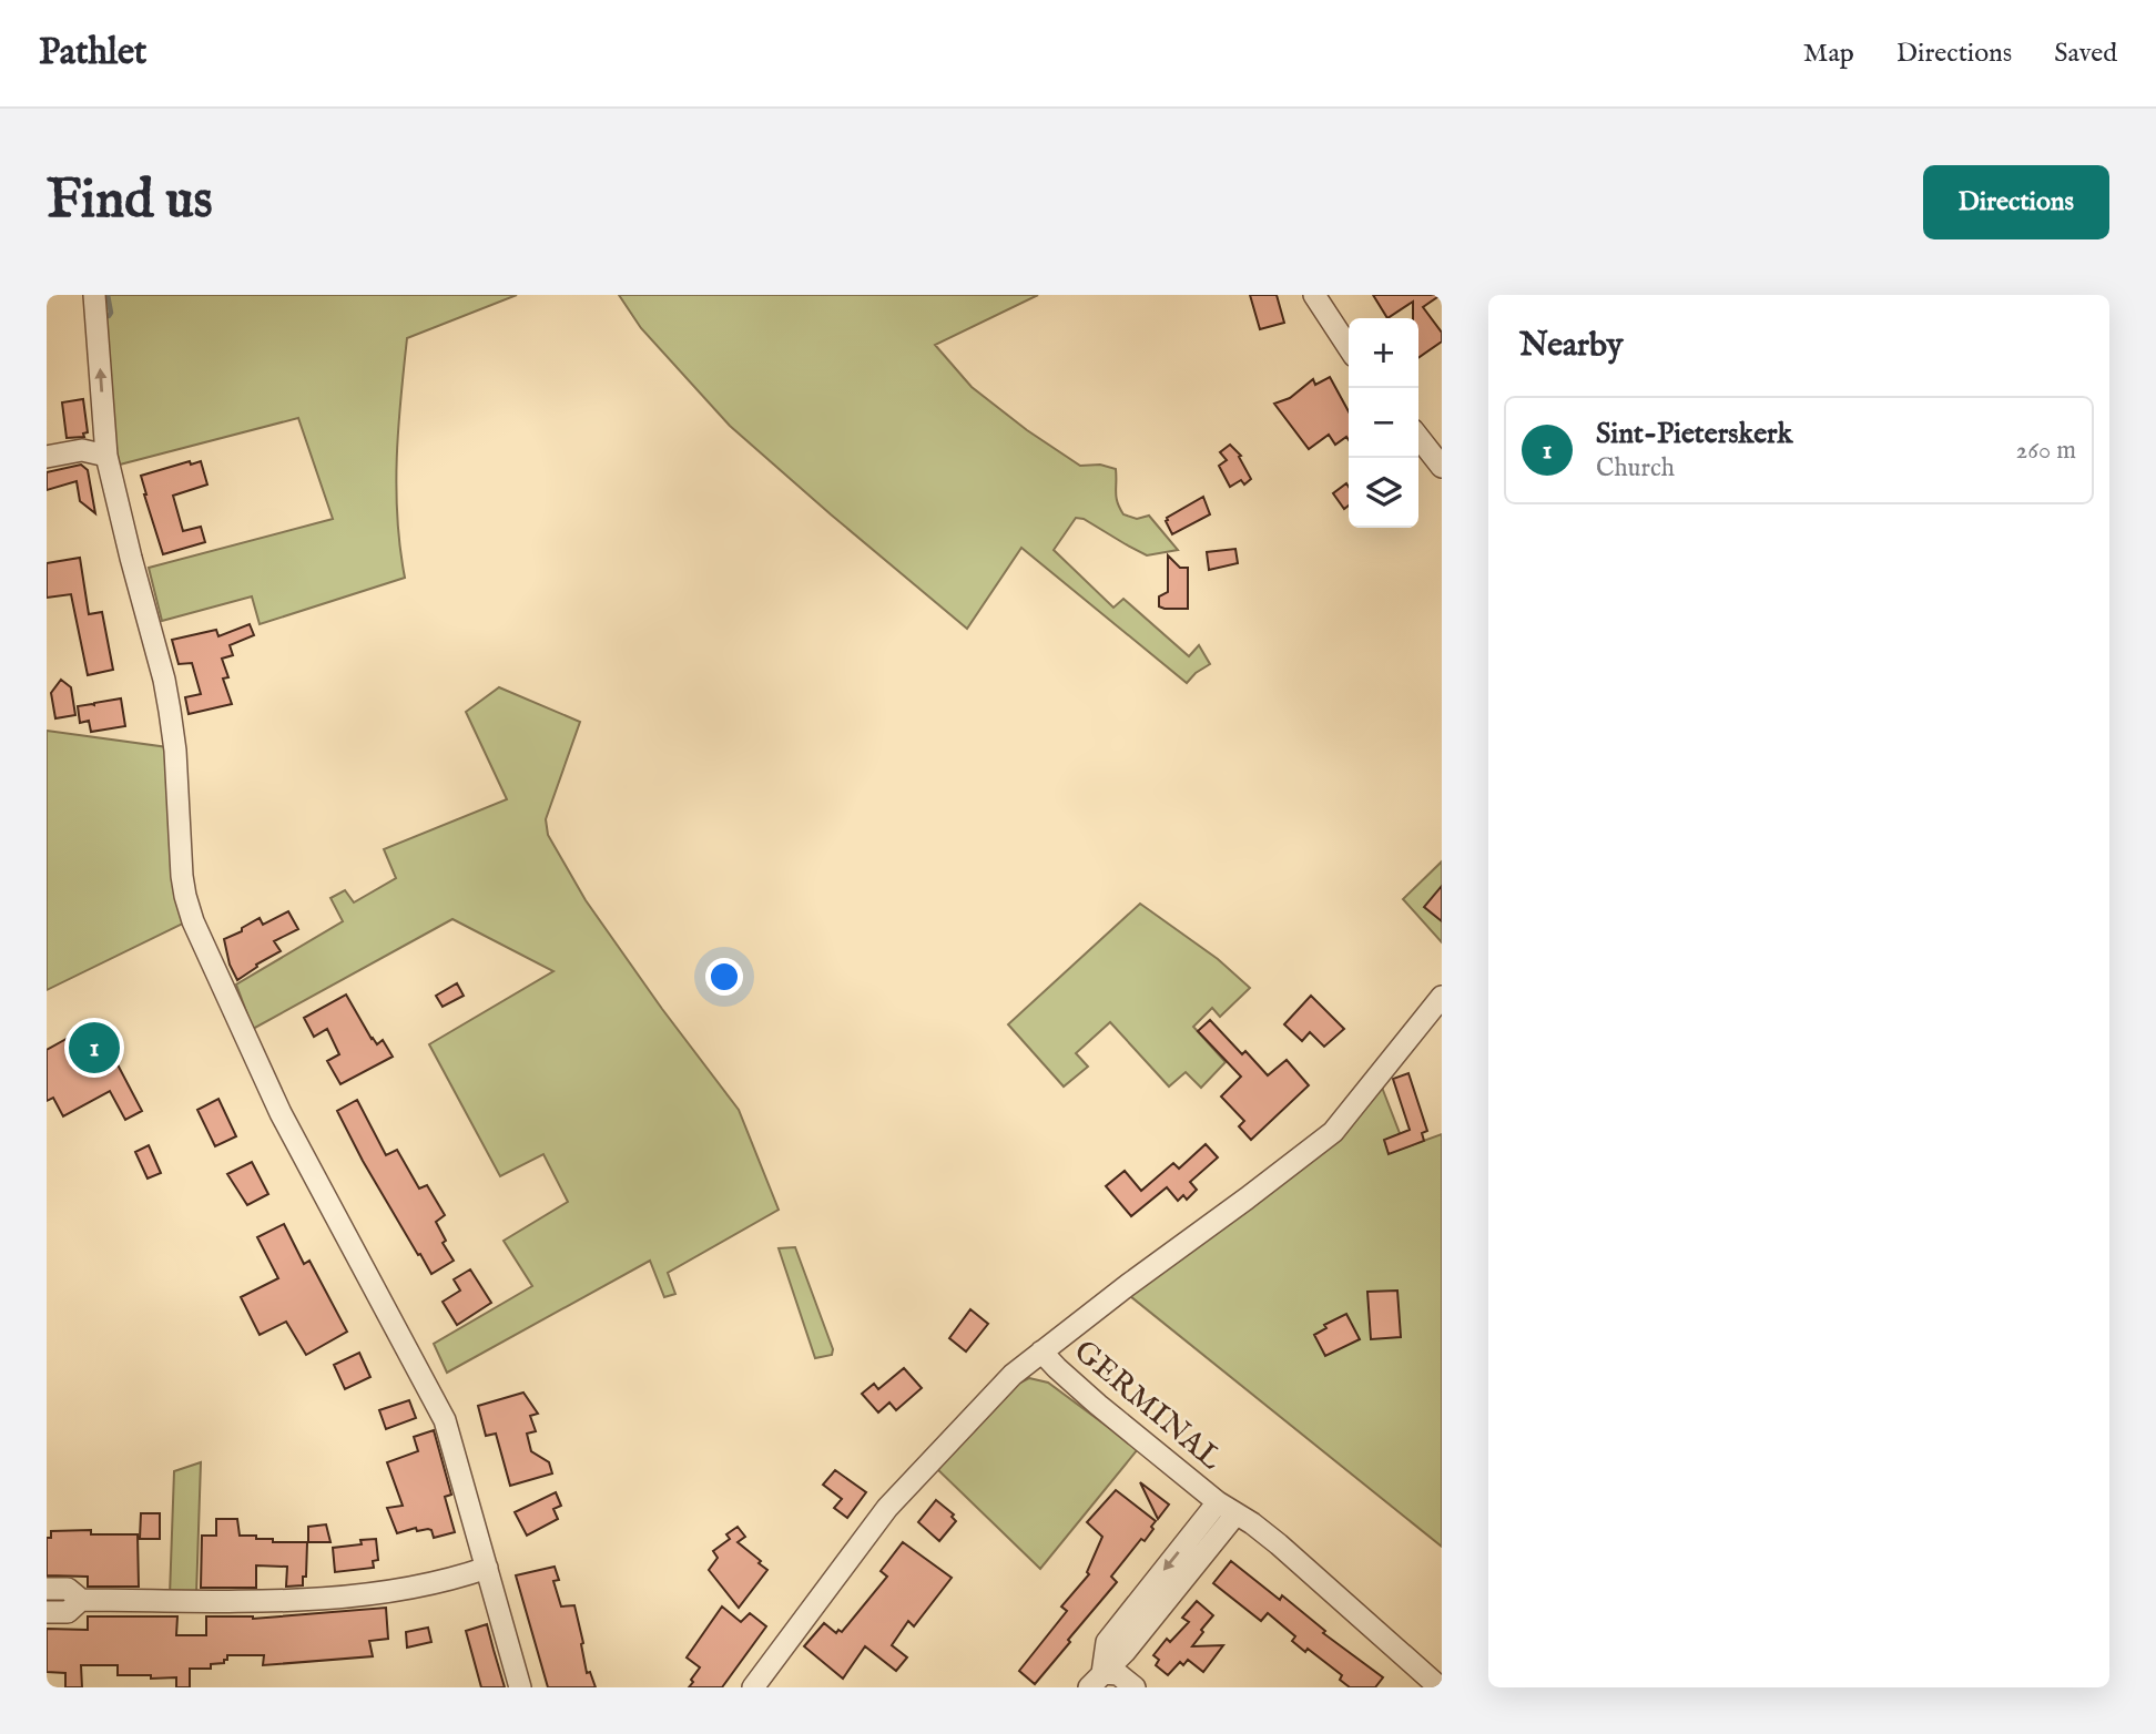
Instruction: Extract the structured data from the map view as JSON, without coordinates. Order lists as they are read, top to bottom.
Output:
{
  "streets": {
    "street": ["GERMINAL"]
  },
  "page": {
    "header": "Pathlet",
    "nav": ["Map", "Directions", "Saved"],
    "buttons": "Directions",
    "title": "Find us",
    "heading": "Nearby",
    "map_buttons": ["+", "−"],
    "list": [
      {
        "mark": "1",
        "name": "Sint-Pieterskerk",
        "note": "Church",
        "value": "260 m"
      }
    ],
    "pins": "1"
  }
}
